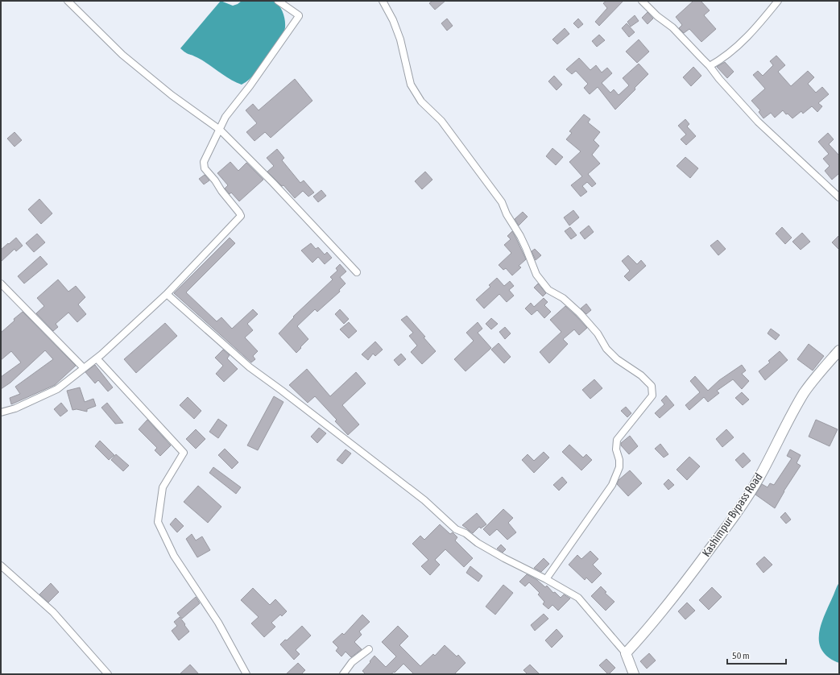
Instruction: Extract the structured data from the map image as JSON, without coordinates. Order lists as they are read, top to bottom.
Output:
{
  "streets": {
    "main road": ["Kashimpur Bypass Road"]
  },
  "scale_bar": "50 m"
}
